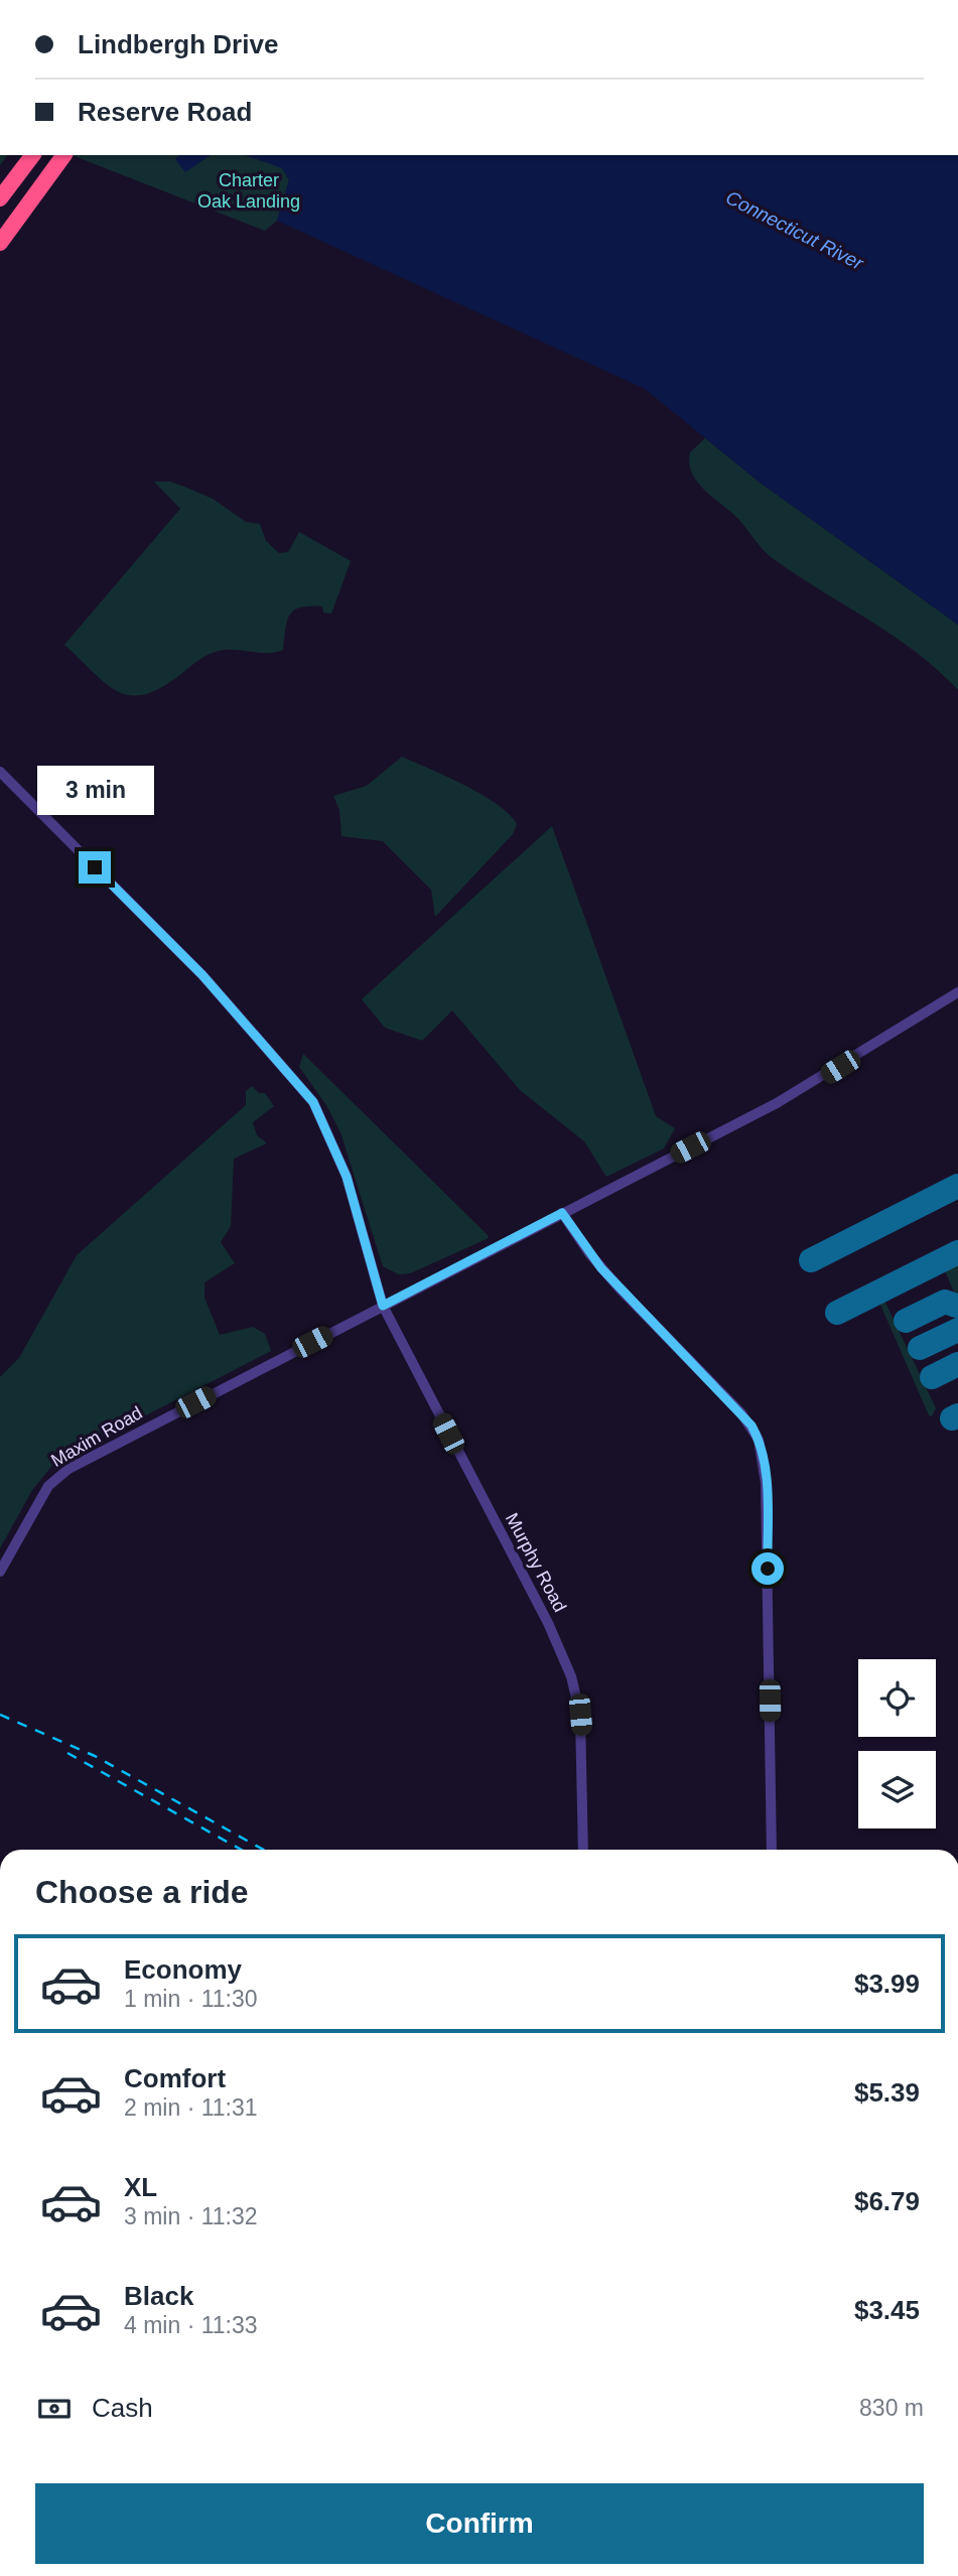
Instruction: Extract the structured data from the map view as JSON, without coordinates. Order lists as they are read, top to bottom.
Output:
{
  "streets": {
    "street": ["Maxim Road", "Murphy Road"]
  },
  "crossings": [
    ["Maxim Road", "Murphy Road"]
  ],
  "water": ["Connecticut River"],
  "parks": ["Charter Oak Landing"],
  "page": {
    "banner": ["Lindbergh Drive", "Reserve Road"],
    "bubble": "3 min",
    "heading": "Choose a ride",
    "list": [
      {
        "name": "Economy",
        "note": "1 min · 11:30",
        "value": "$3.99"
      },
      {
        "name": "Comfort",
        "note": "2 min · 11:31",
        "value": "$5.39"
      },
      {
        "name": "XL",
        "note": "3 min · 11:32",
        "value": "$6.79"
      },
      {
        "name": "Black",
        "note": "4 min · 11:33",
        "value": "$3.45"
      }
    ],
    "pay": ["Cash", "830 m"],
    "buttons": "Confirm"
  }
}
